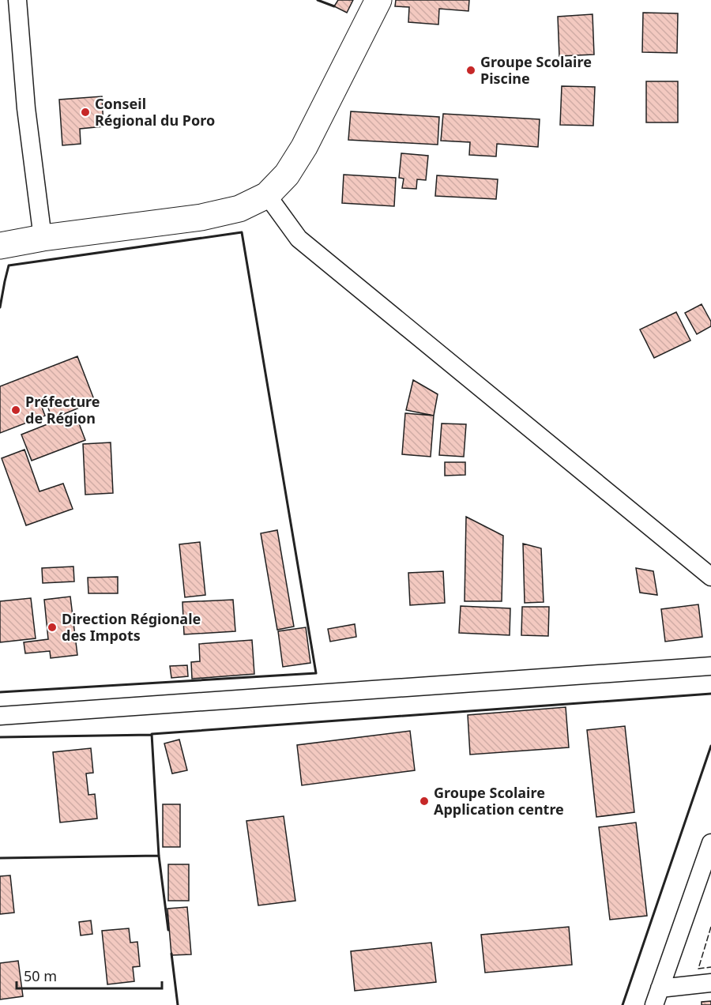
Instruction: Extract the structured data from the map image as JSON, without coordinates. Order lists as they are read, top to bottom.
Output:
{
  "places": [
    "Groupe Scolaire Piscine",
    "Conseil Régional du Poro",
    "Préfecture de Région",
    "Direction Régionale des Impots",
    "Groupe Scolaire Application centre"
  ],
  "scale_bar": "50 m"
}
